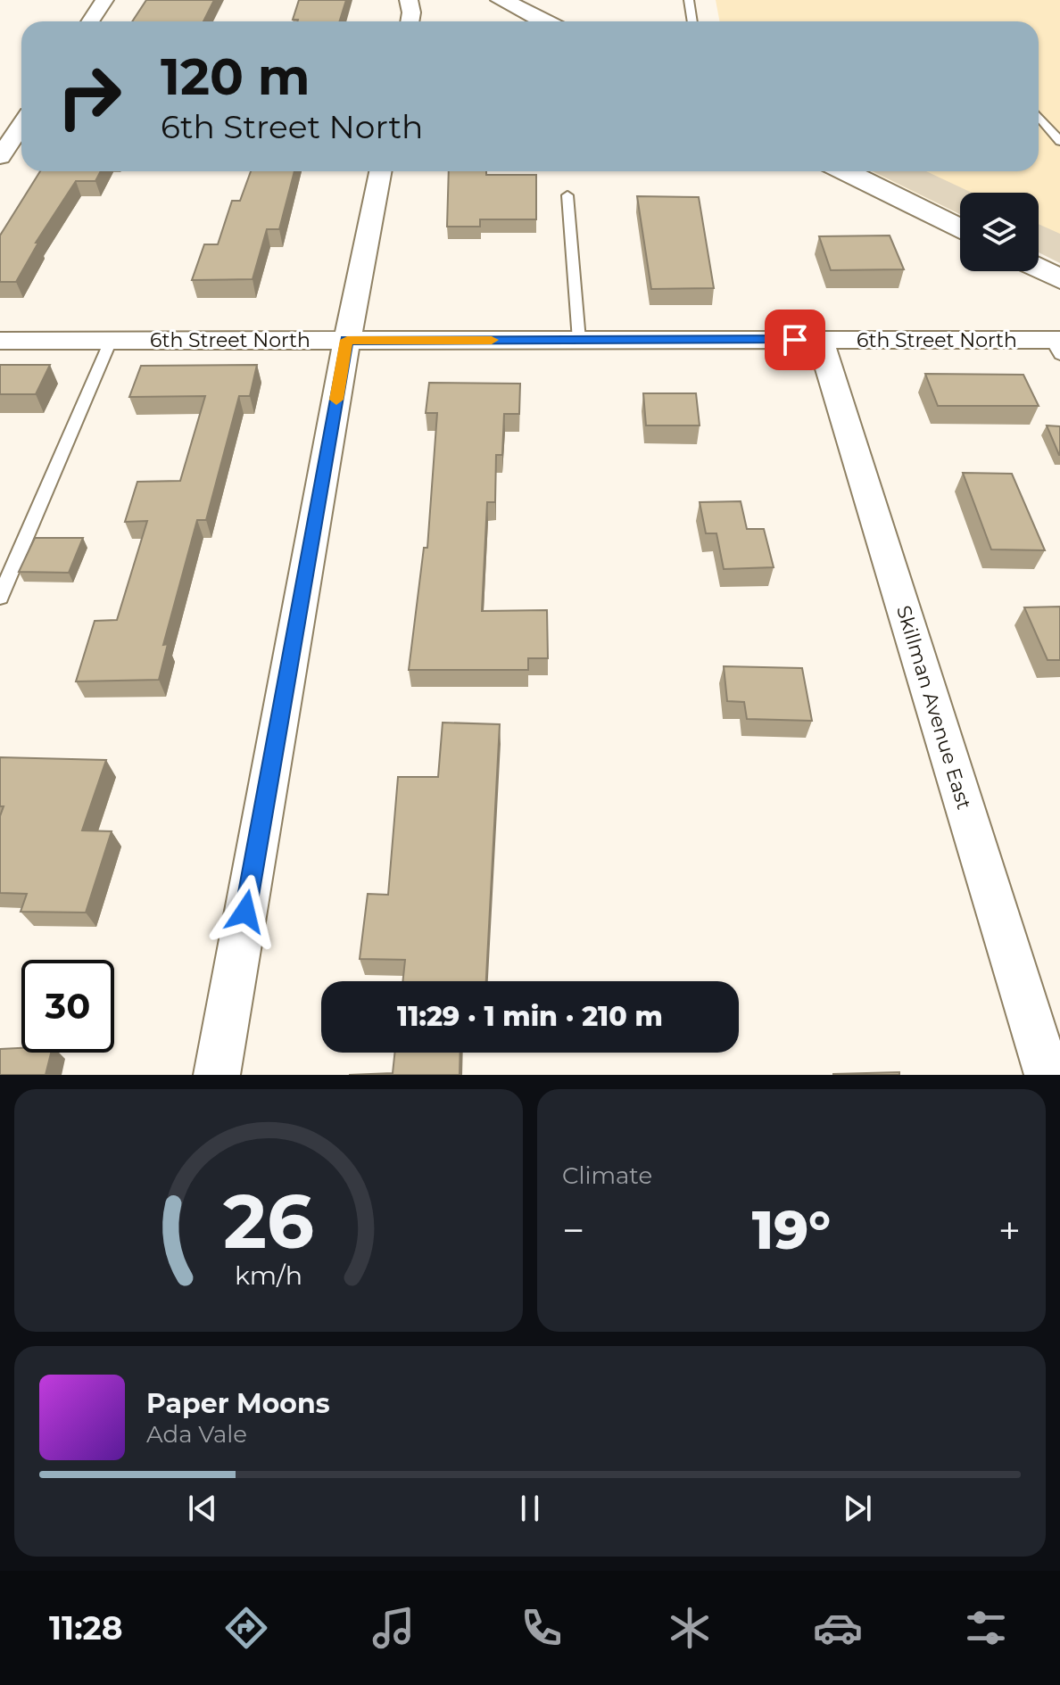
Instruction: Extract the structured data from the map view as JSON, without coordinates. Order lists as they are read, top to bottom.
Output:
{
  "streets": {
    "street": ["6th Street North", "Skillman Avenue East"]
  },
  "crossings": [
    ["6th Street North", "Skillman Avenue East"]
  ],
  "page": {
    "turn": ["120 m", "6th Street North"],
    "limit": "30",
    "trip": "11:29 · 1 min · 210 m",
    "tile": "Climate",
    "heat": ["−", "19°", "+"],
    "song": ["Paper Moons", "Ada Vale"],
    "tabs": "11:28",
    "gauge": ["26", "km/h"]
  }
}
